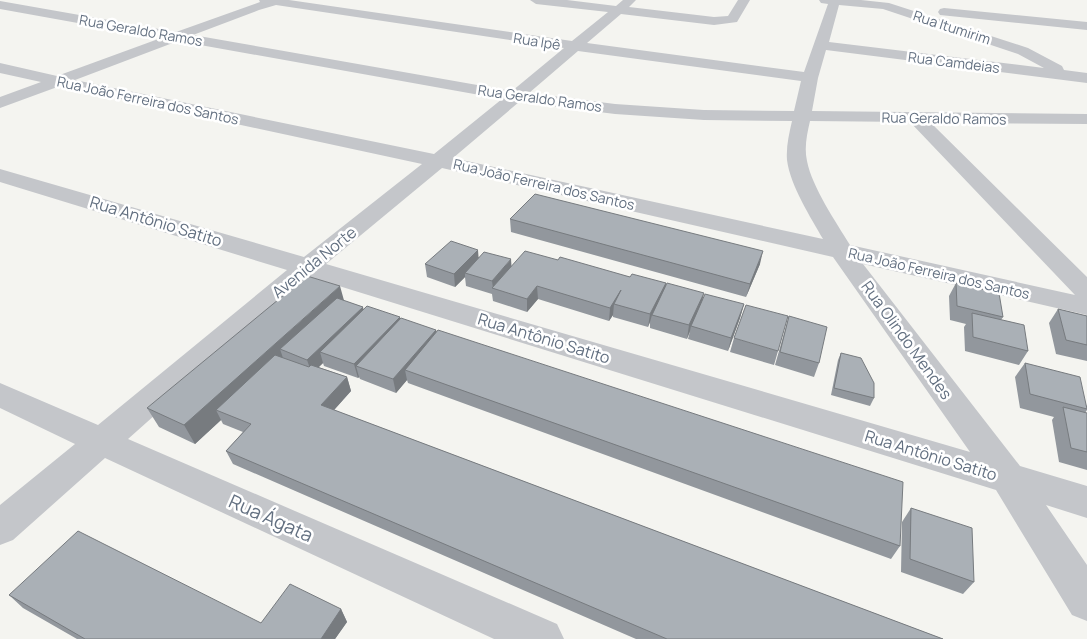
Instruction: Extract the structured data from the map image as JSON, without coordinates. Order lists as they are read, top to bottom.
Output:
{
  "streets": {
    "street": [
      "Rua Itumirim",
      "Rua Geraldo Ramos",
      "Rua Ipê",
      "Rua Camdeias",
      "Rua João Ferreira dos Santos",
      "Rua Antônio Satito",
      "Avenida Norte",
      "Rua Olindo Mendes",
      "Rua Ágata"
    ]
  },
  "crossings": [
    ["Rua Itumirim", "Rua Camdeias"],
    ["Rua Itumirim", "Rua Olindo Mendes"],
    ["Rua Geraldo Ramos", "Avenida Norte"],
    ["Rua Geraldo Ramos", "Rua Olindo Mendes"],
    ["Rua Ipê", "Avenida Norte"],
    ["Rua Ipê", "Rua Olindo Mendes"],
    ["Rua Camdeias", "Rua Olindo Mendes"],
    ["Rua João Ferreira dos Santos", "Avenida Norte"],
    ["Rua João Ferreira dos Santos", "Rua Olindo Mendes"],
    ["Rua Antônio Satito", "Avenida Norte"],
    ["Rua Antônio Satito", "Rua Olindo Mendes"],
    ["Avenida Norte", "Rua Ágata"]
  ]
}
